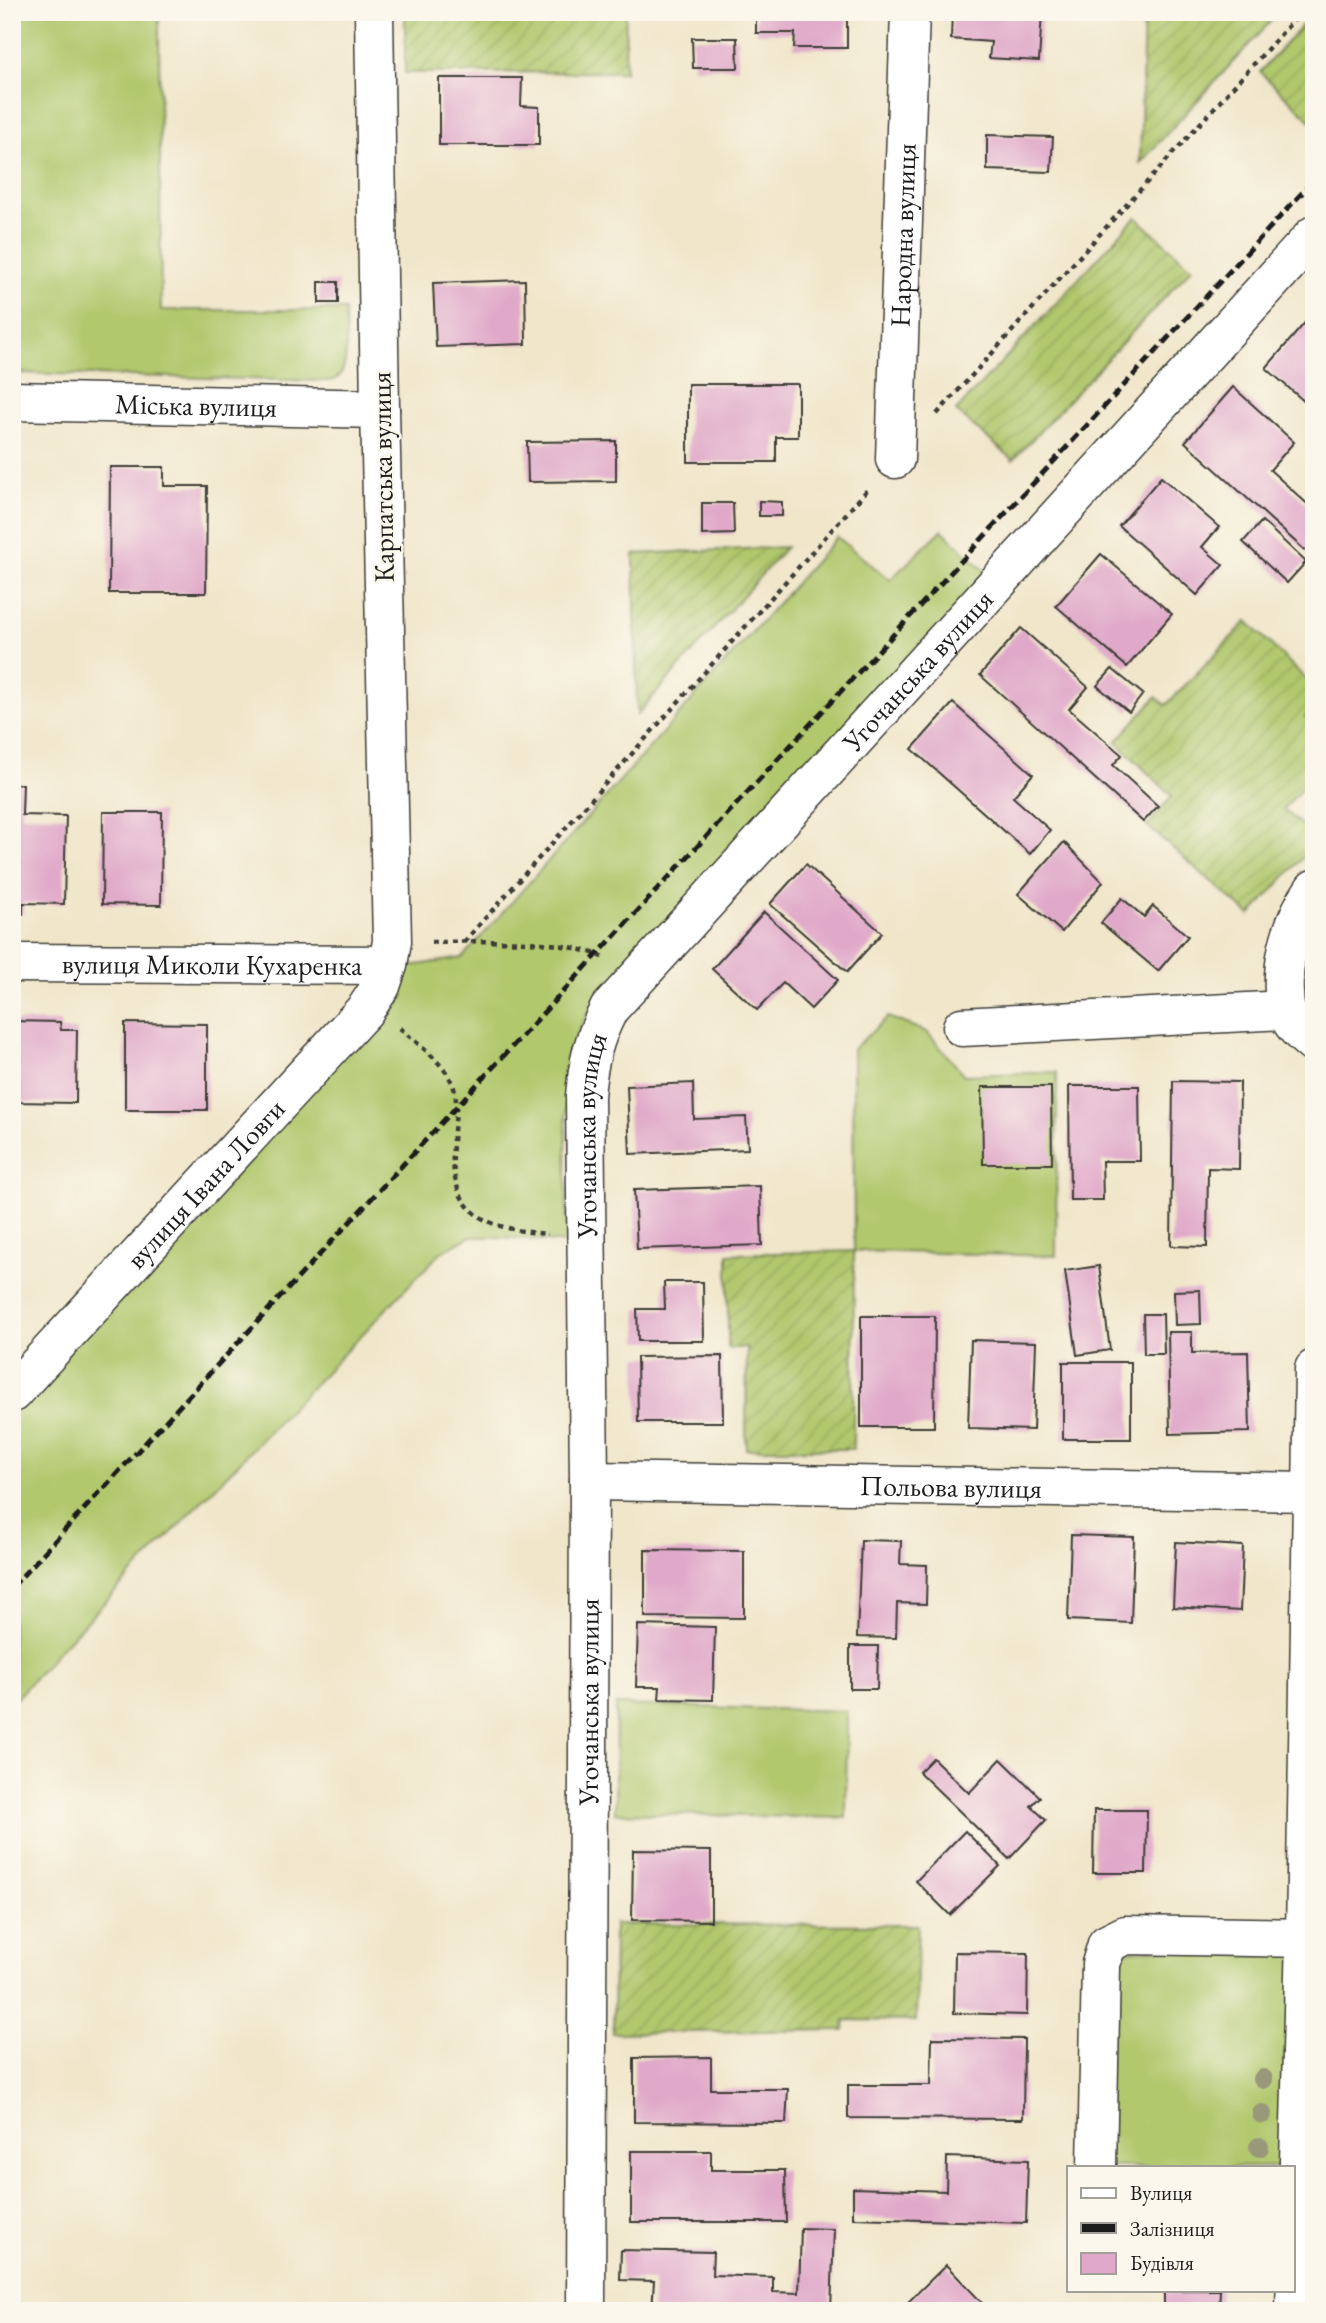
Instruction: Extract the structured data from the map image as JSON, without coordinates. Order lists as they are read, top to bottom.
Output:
{
  "streets": {
    "street": [
      "Народна вулиця",
      "Міська вулиця",
      "Карпатська вулиця",
      "Угочанська вулиця",
      "вулиця Миколи Кухаренка",
      "вулиця Івана Ловги",
      "Польова вулиця"
    ]
  },
  "crossings": [
    ["Міська вулиця", "Карпатська вулиця"],
    ["Карпатська вулиця", "вулиця Миколи Кухаренка"],
    ["Карпатська вулиця", "вулиця Івана Ловги"],
    ["Угочанська вулиця", "Польова вулиця"],
    ["вулиця Миколи Кухаренка", "вулиця Івана Ловги"]
  ],
  "legend": ["Вулиця", "Залізниця", "Будівля"]
}
